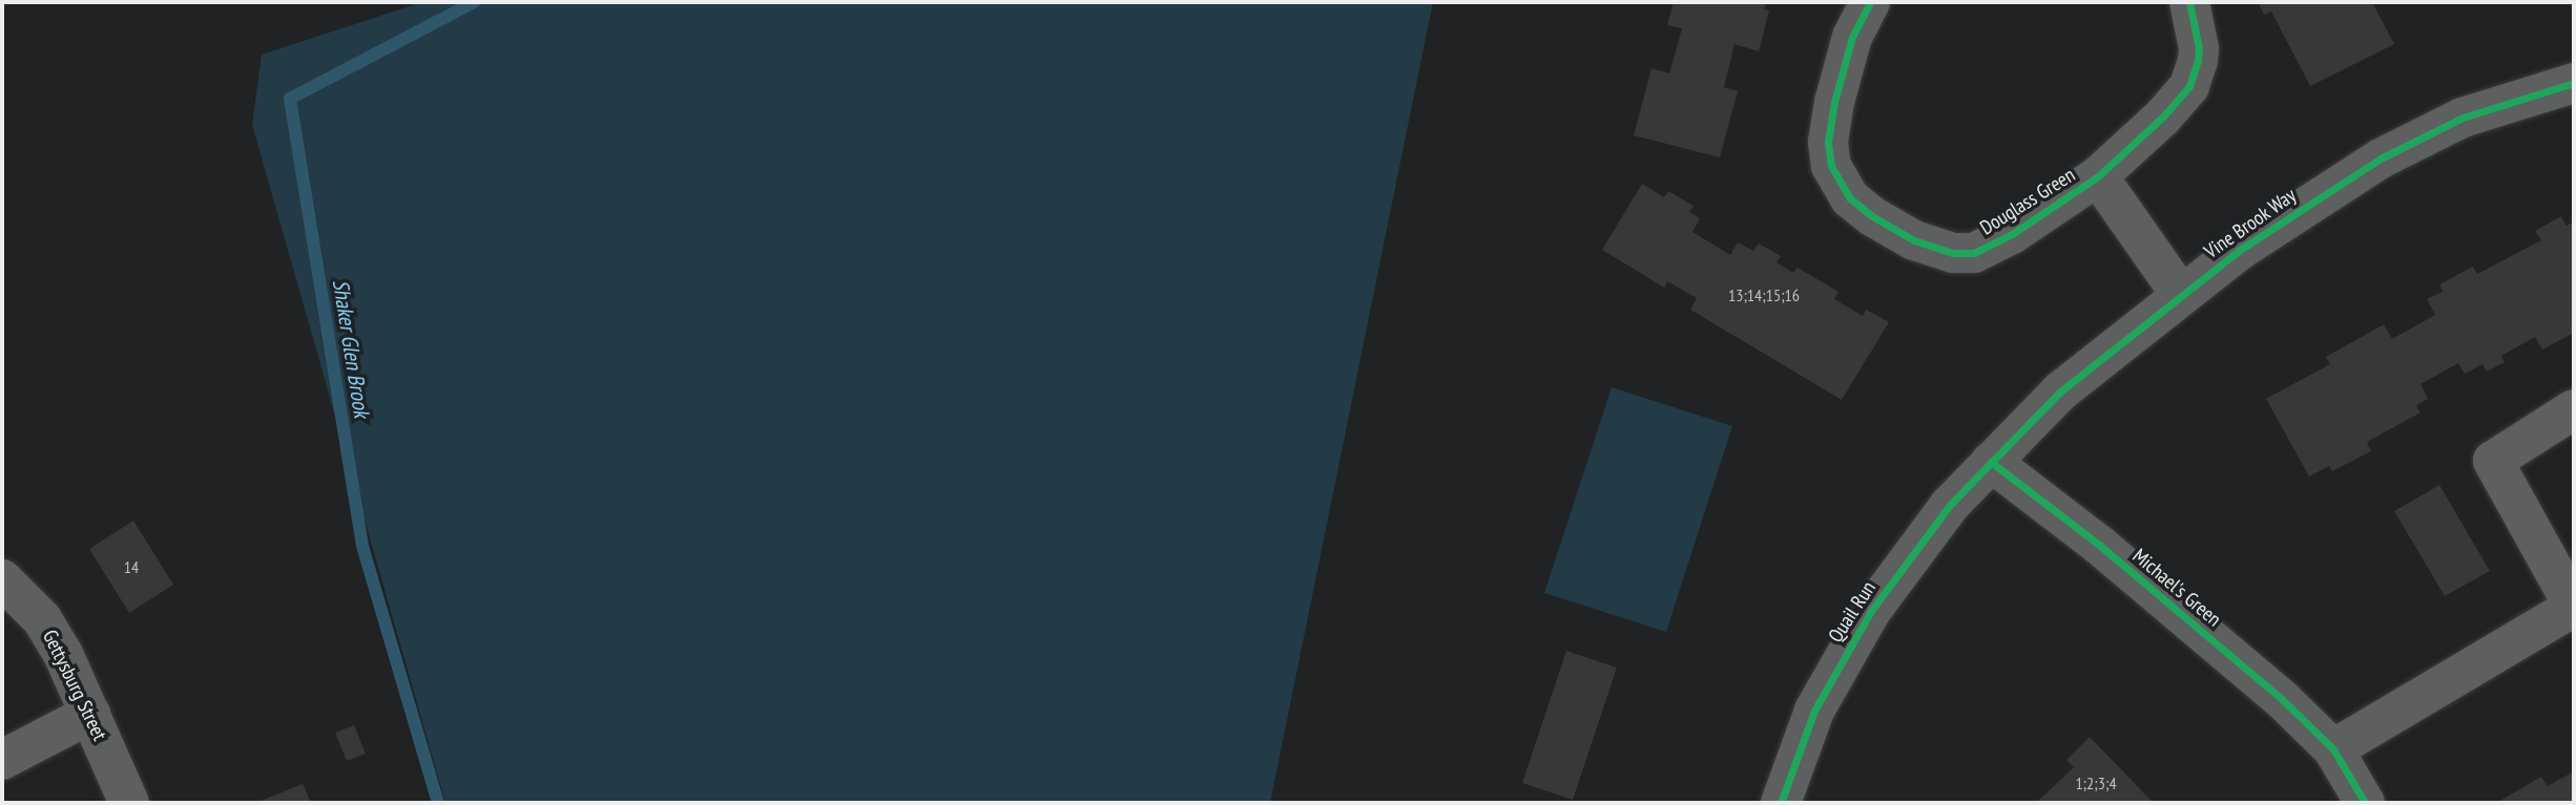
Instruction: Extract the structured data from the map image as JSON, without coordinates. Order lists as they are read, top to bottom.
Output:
{
  "streets": {
    "street": [
      "Douglass Green",
      "Vine Brook Way",
      "Michael's Green",
      "Quail Run",
      "Gettysburg Street"
    ]
  },
  "crossings": [
    ["Douglass Green", "Vine Brook Way"],
    ["Vine Brook Way", "Michael's Green"],
    ["Vine Brook Way", "Quail Run"],
    ["Michael's Green", "Quail Run"]
  ],
  "water": ["Shaker Glen Brook"],
  "house_numbers": ["13;14;15;16", "14", "1;2;3;4"]
}
